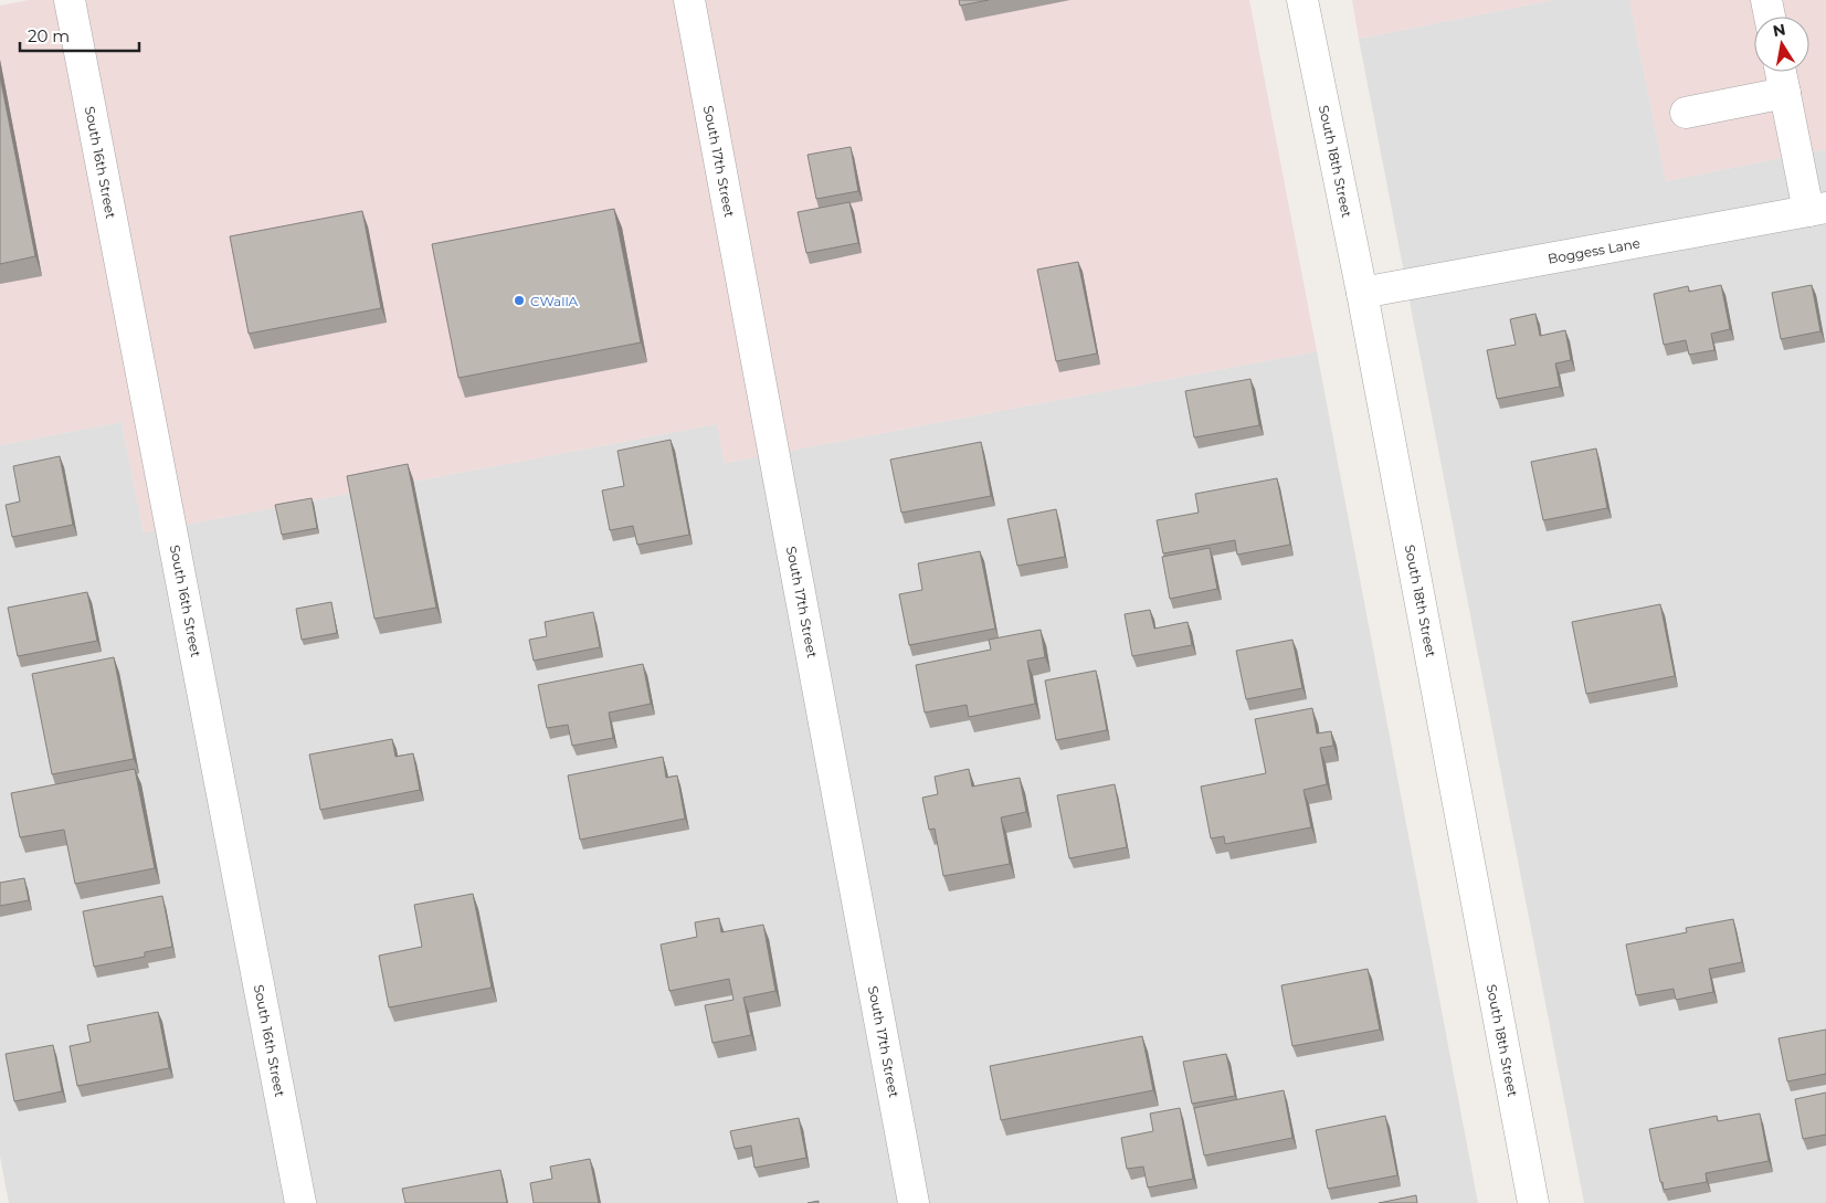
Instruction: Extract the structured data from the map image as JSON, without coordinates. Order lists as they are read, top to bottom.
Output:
{
  "streets": {
    "street": [
      "South 17th Street",
      "South 18th Street",
      "South 16th Street",
      "Boggess Lane"
    ]
  },
  "crossings": [
    ["South 18th Street", "Boggess Lane"]
  ],
  "places": ["CWallA"],
  "scale_bar": "20 m",
  "north": "top"
}
